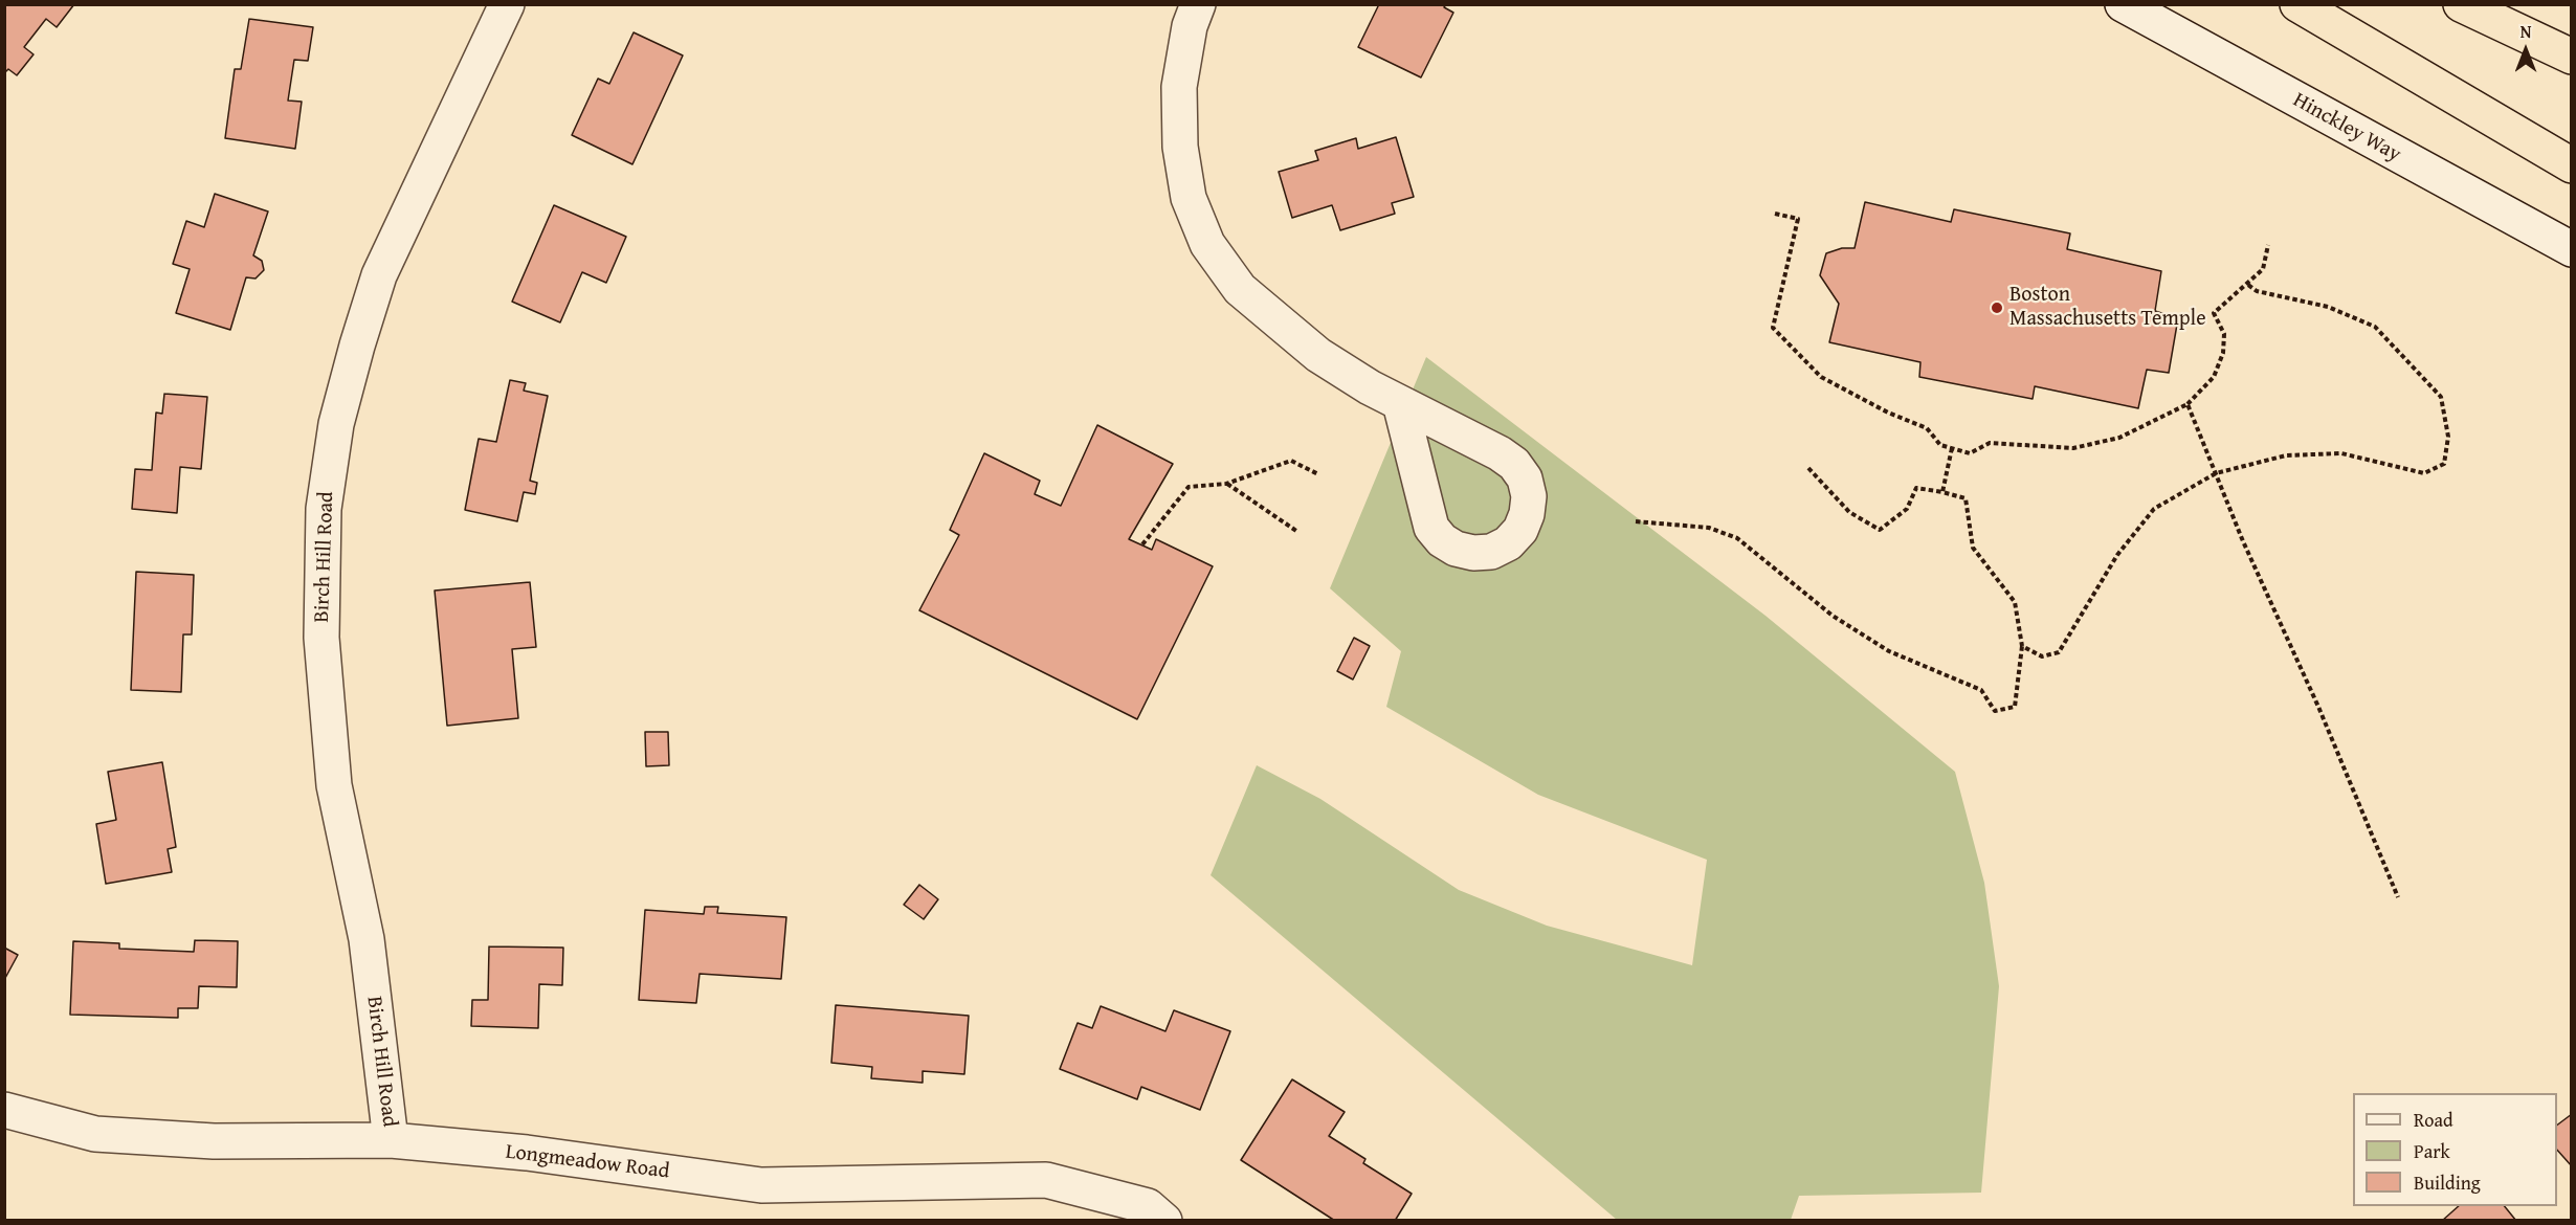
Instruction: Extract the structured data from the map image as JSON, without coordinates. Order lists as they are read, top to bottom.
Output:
{
  "streets": {
    "street": ["Hinckley Way", "Birch Hill Road", "Longmeadow Road"]
  },
  "crossings": [
    ["Birch Hill Road", "Longmeadow Road"]
  ],
  "places": ["Boston Massachusetts Temple"],
  "legend": ["Road", "Park", "Building"],
  "north": "top"
}
